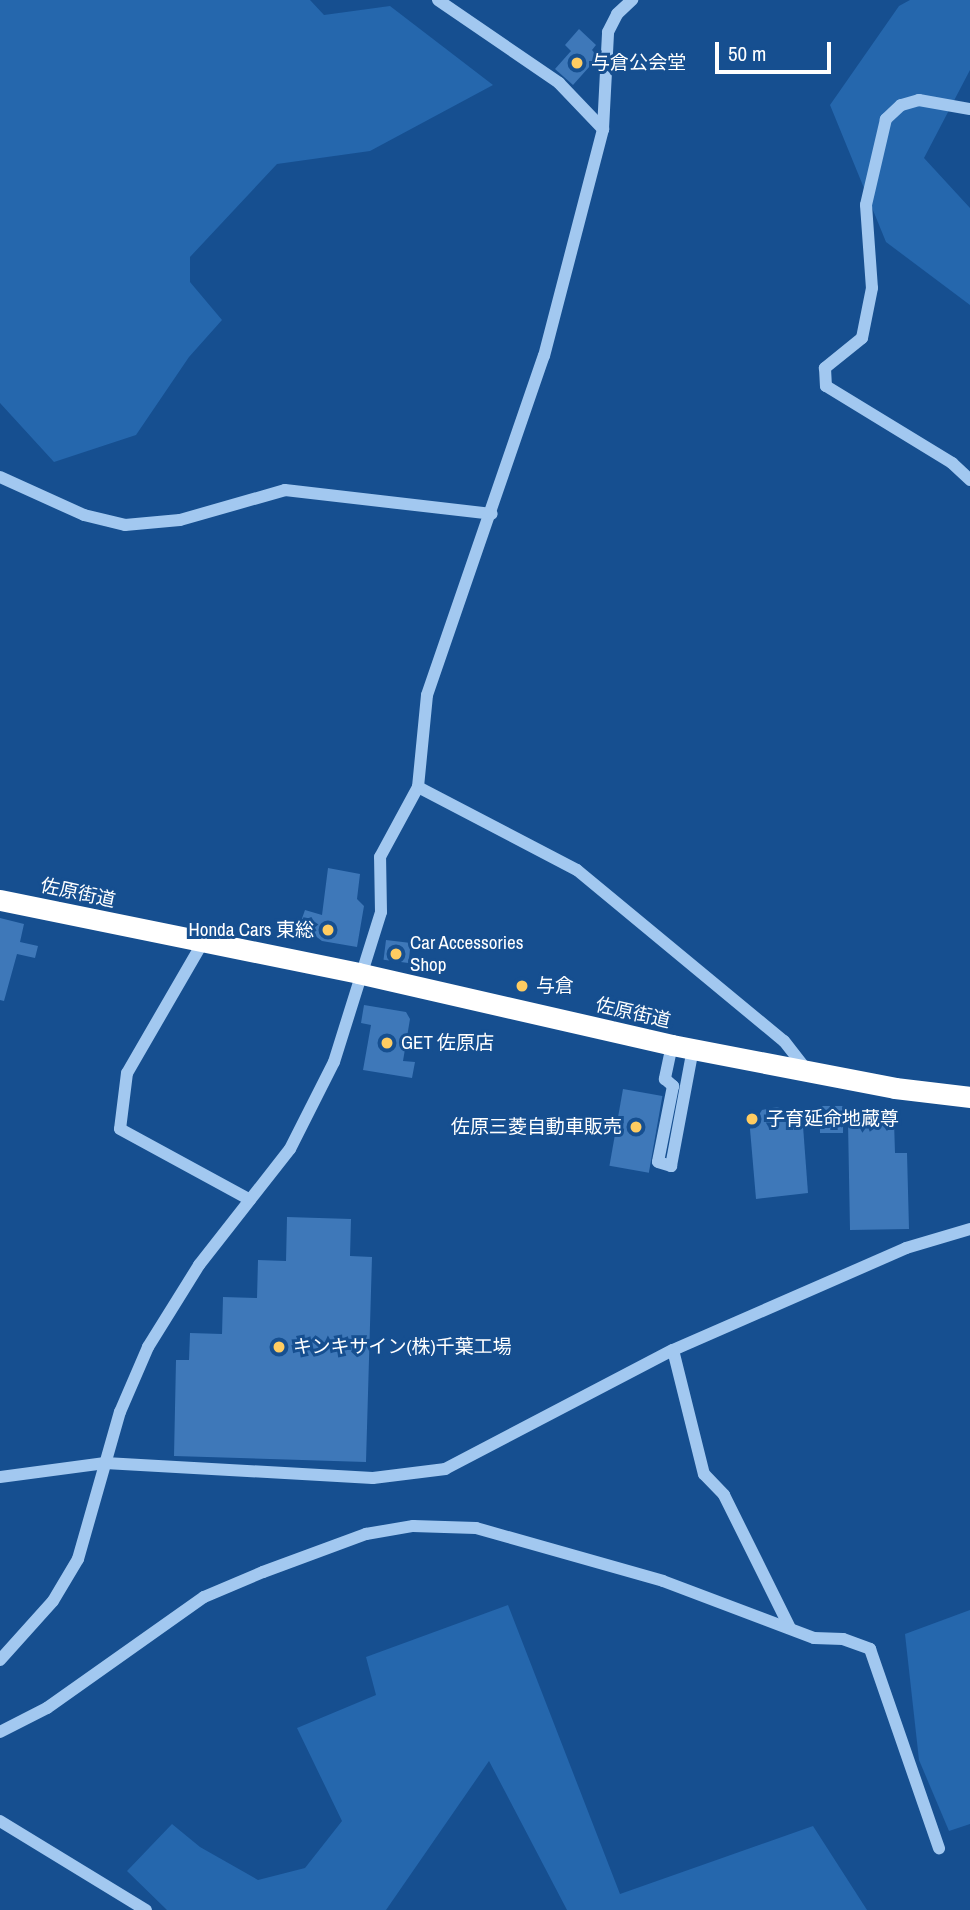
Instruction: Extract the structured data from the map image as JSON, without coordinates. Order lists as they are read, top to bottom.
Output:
{
  "streets": {
    "highway": ["佐原街道"]
  },
  "places": [
    "与倉公会堂",
    "Honda Cars 東総",
    "Car Accessories Shop",
    "与倉",
    "GET 佐原店",
    "子育延命地蔵尊",
    "佐原三菱自動車販売",
    "キンキサイン(株)千葉工場"
  ],
  "scale_bar": "50 m"
}
